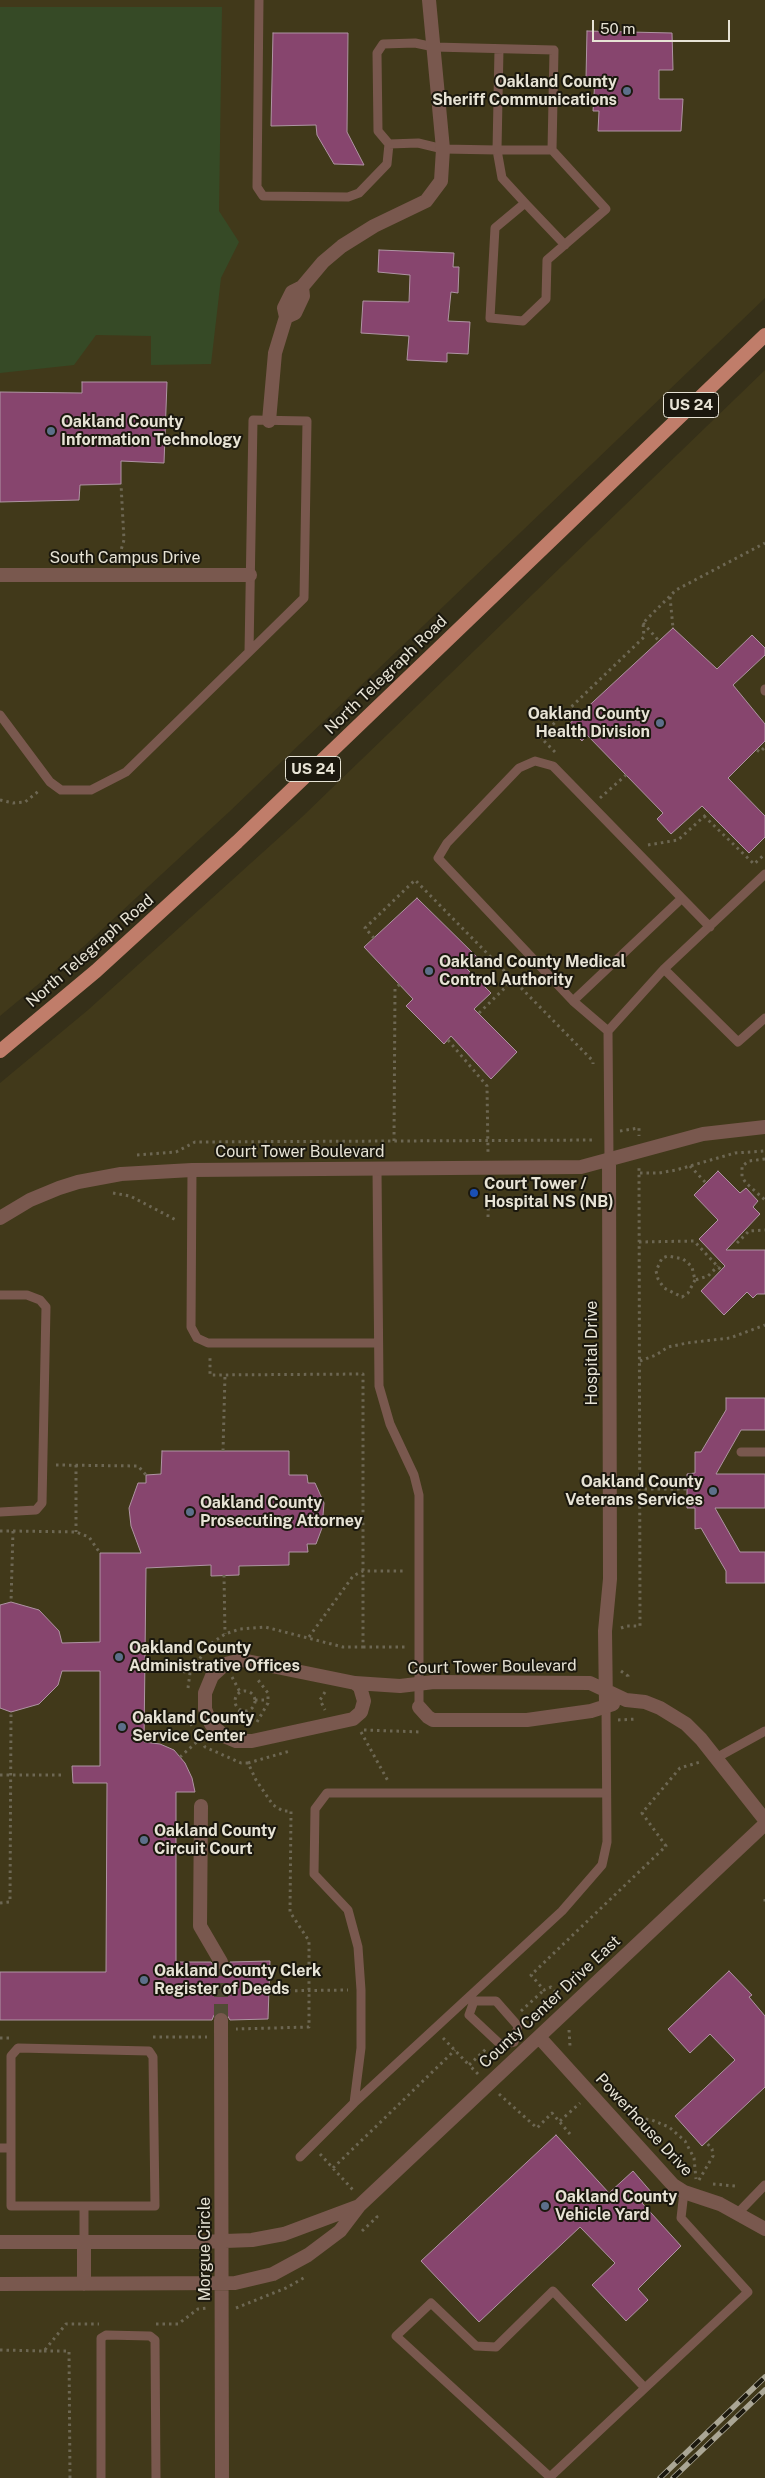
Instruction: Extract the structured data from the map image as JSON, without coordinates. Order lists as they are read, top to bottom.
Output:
{
  "streets": {
    "main road": ["US 24", "North Telegraph Road"],
    "street": [
      "South Campus Drive",
      "Court Tower Boulevard",
      "Hospital Drive",
      "County Center Drive East",
      "Powerhouse Drive",
      "Morgue Circle"
    ]
  },
  "crossings": [
    ["Court Tower Boulevard", "Hospital Drive"],
    ["County Center Drive East", "Powerhouse Drive"],
    ["County Center Drive East", "Morgue Circle"]
  ],
  "places": [
    "Oakland County Sheriff Communications",
    "Oakland County Information Technology",
    "Oakland County Health Division",
    "Oakland County Medical Control Authority",
    "Court Tower / Hospital NS (NB)",
    "Oakland County Veterans Services",
    "Oakland County Prosecuting Attorney",
    "Oakland County Administrative Offices",
    "Oakland County Service Center",
    "Oakland County Circuit Court",
    "Oakland County Clerk Register of Deeds",
    "Oakland County Vehicle Yard"
  ],
  "scale_bar": "50 m"
}
